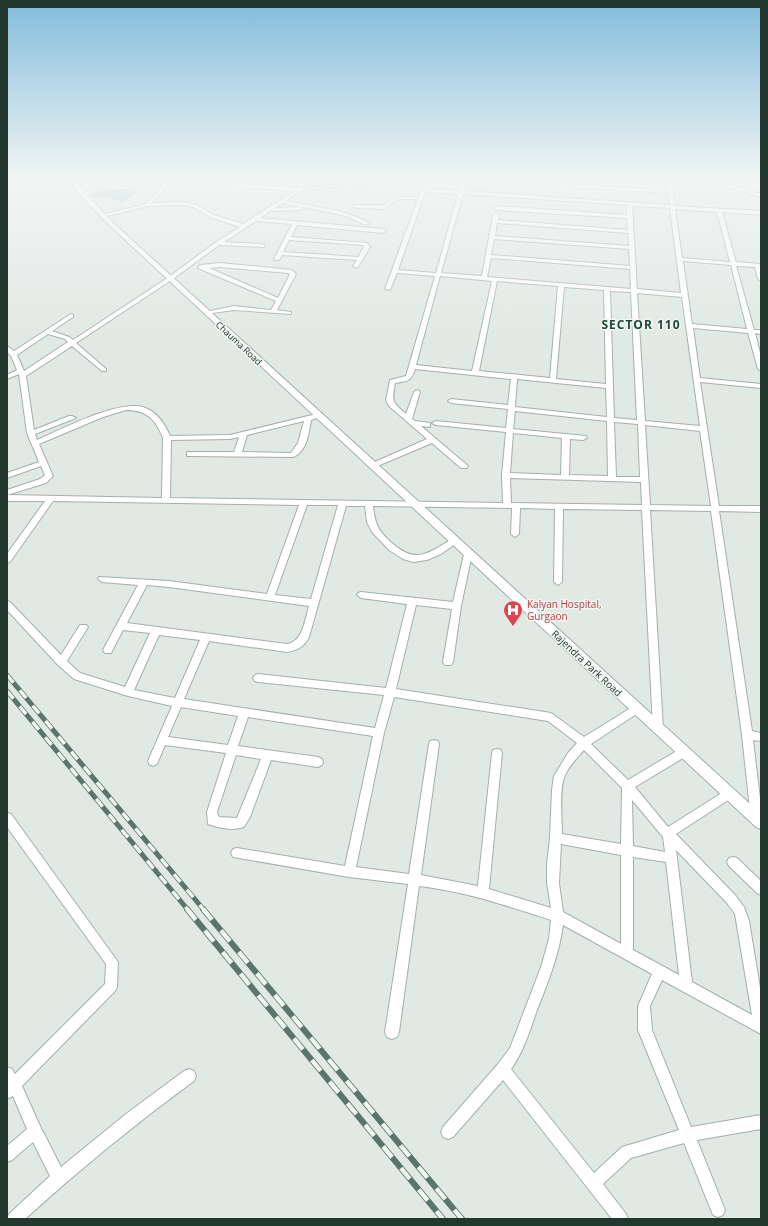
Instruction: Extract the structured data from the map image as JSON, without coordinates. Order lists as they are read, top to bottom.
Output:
{
  "streets": {
    "street": ["Chauma Road", "Rajendra Park Road"]
  },
  "crossings": [
    ["Chauma Road", "Rajendra Park Road"]
  ],
  "districts": ["SECTOR 110"],
  "places": {
    "hospital": ["Kalyan Hospital, Gurgaon"]
  }
}
